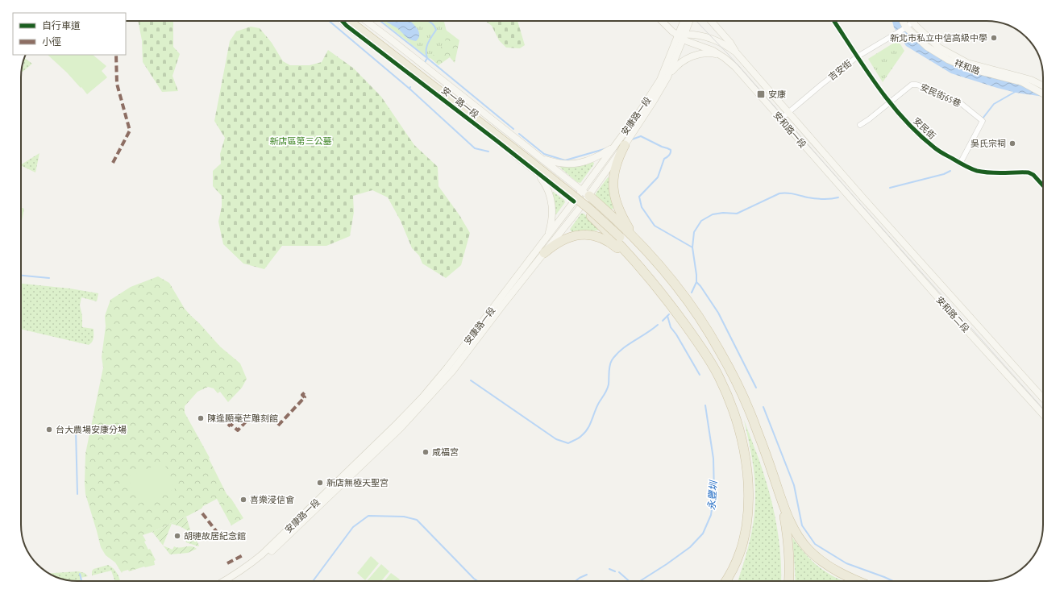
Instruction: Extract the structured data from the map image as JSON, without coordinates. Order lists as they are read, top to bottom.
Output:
{
  "streets": {
    "main road": [
      "祥和路",
      "安一路一段",
      "安康路一段",
      "安和路一段",
      "安和路二段"
    ],
    "street": ["吉安街", "安民街65巷", "安民街"]
  },
  "crossings": [
    ["祥和路", "吉安街"],
    ["吉安街", "安民街"],
    ["吉安街", "安和路一段"],
    ["安民街65巷", "安民街"],
    ["安一路一段", "安康路一段"],
    ["安康路一段", "安和路一段"],
    ["安和路一段", "安和路二段"]
  ],
  "water": ["永豐圳"],
  "parks": ["新店區第三公墓"],
  "places": {
    "other": [
      "新北市私立中信高級中學",
      "吳氏宗祠",
      "陳逢顯毫芒雕刻館",
      "台大農場安康分場",
      "咸福宮",
      "新店無極天聖宮",
      "喜樂浸信會",
      "胡璉故居紀念館"
    ],
    "transit": ["安康"]
  },
  "legend": ["自行車道", "小徑"]
}
